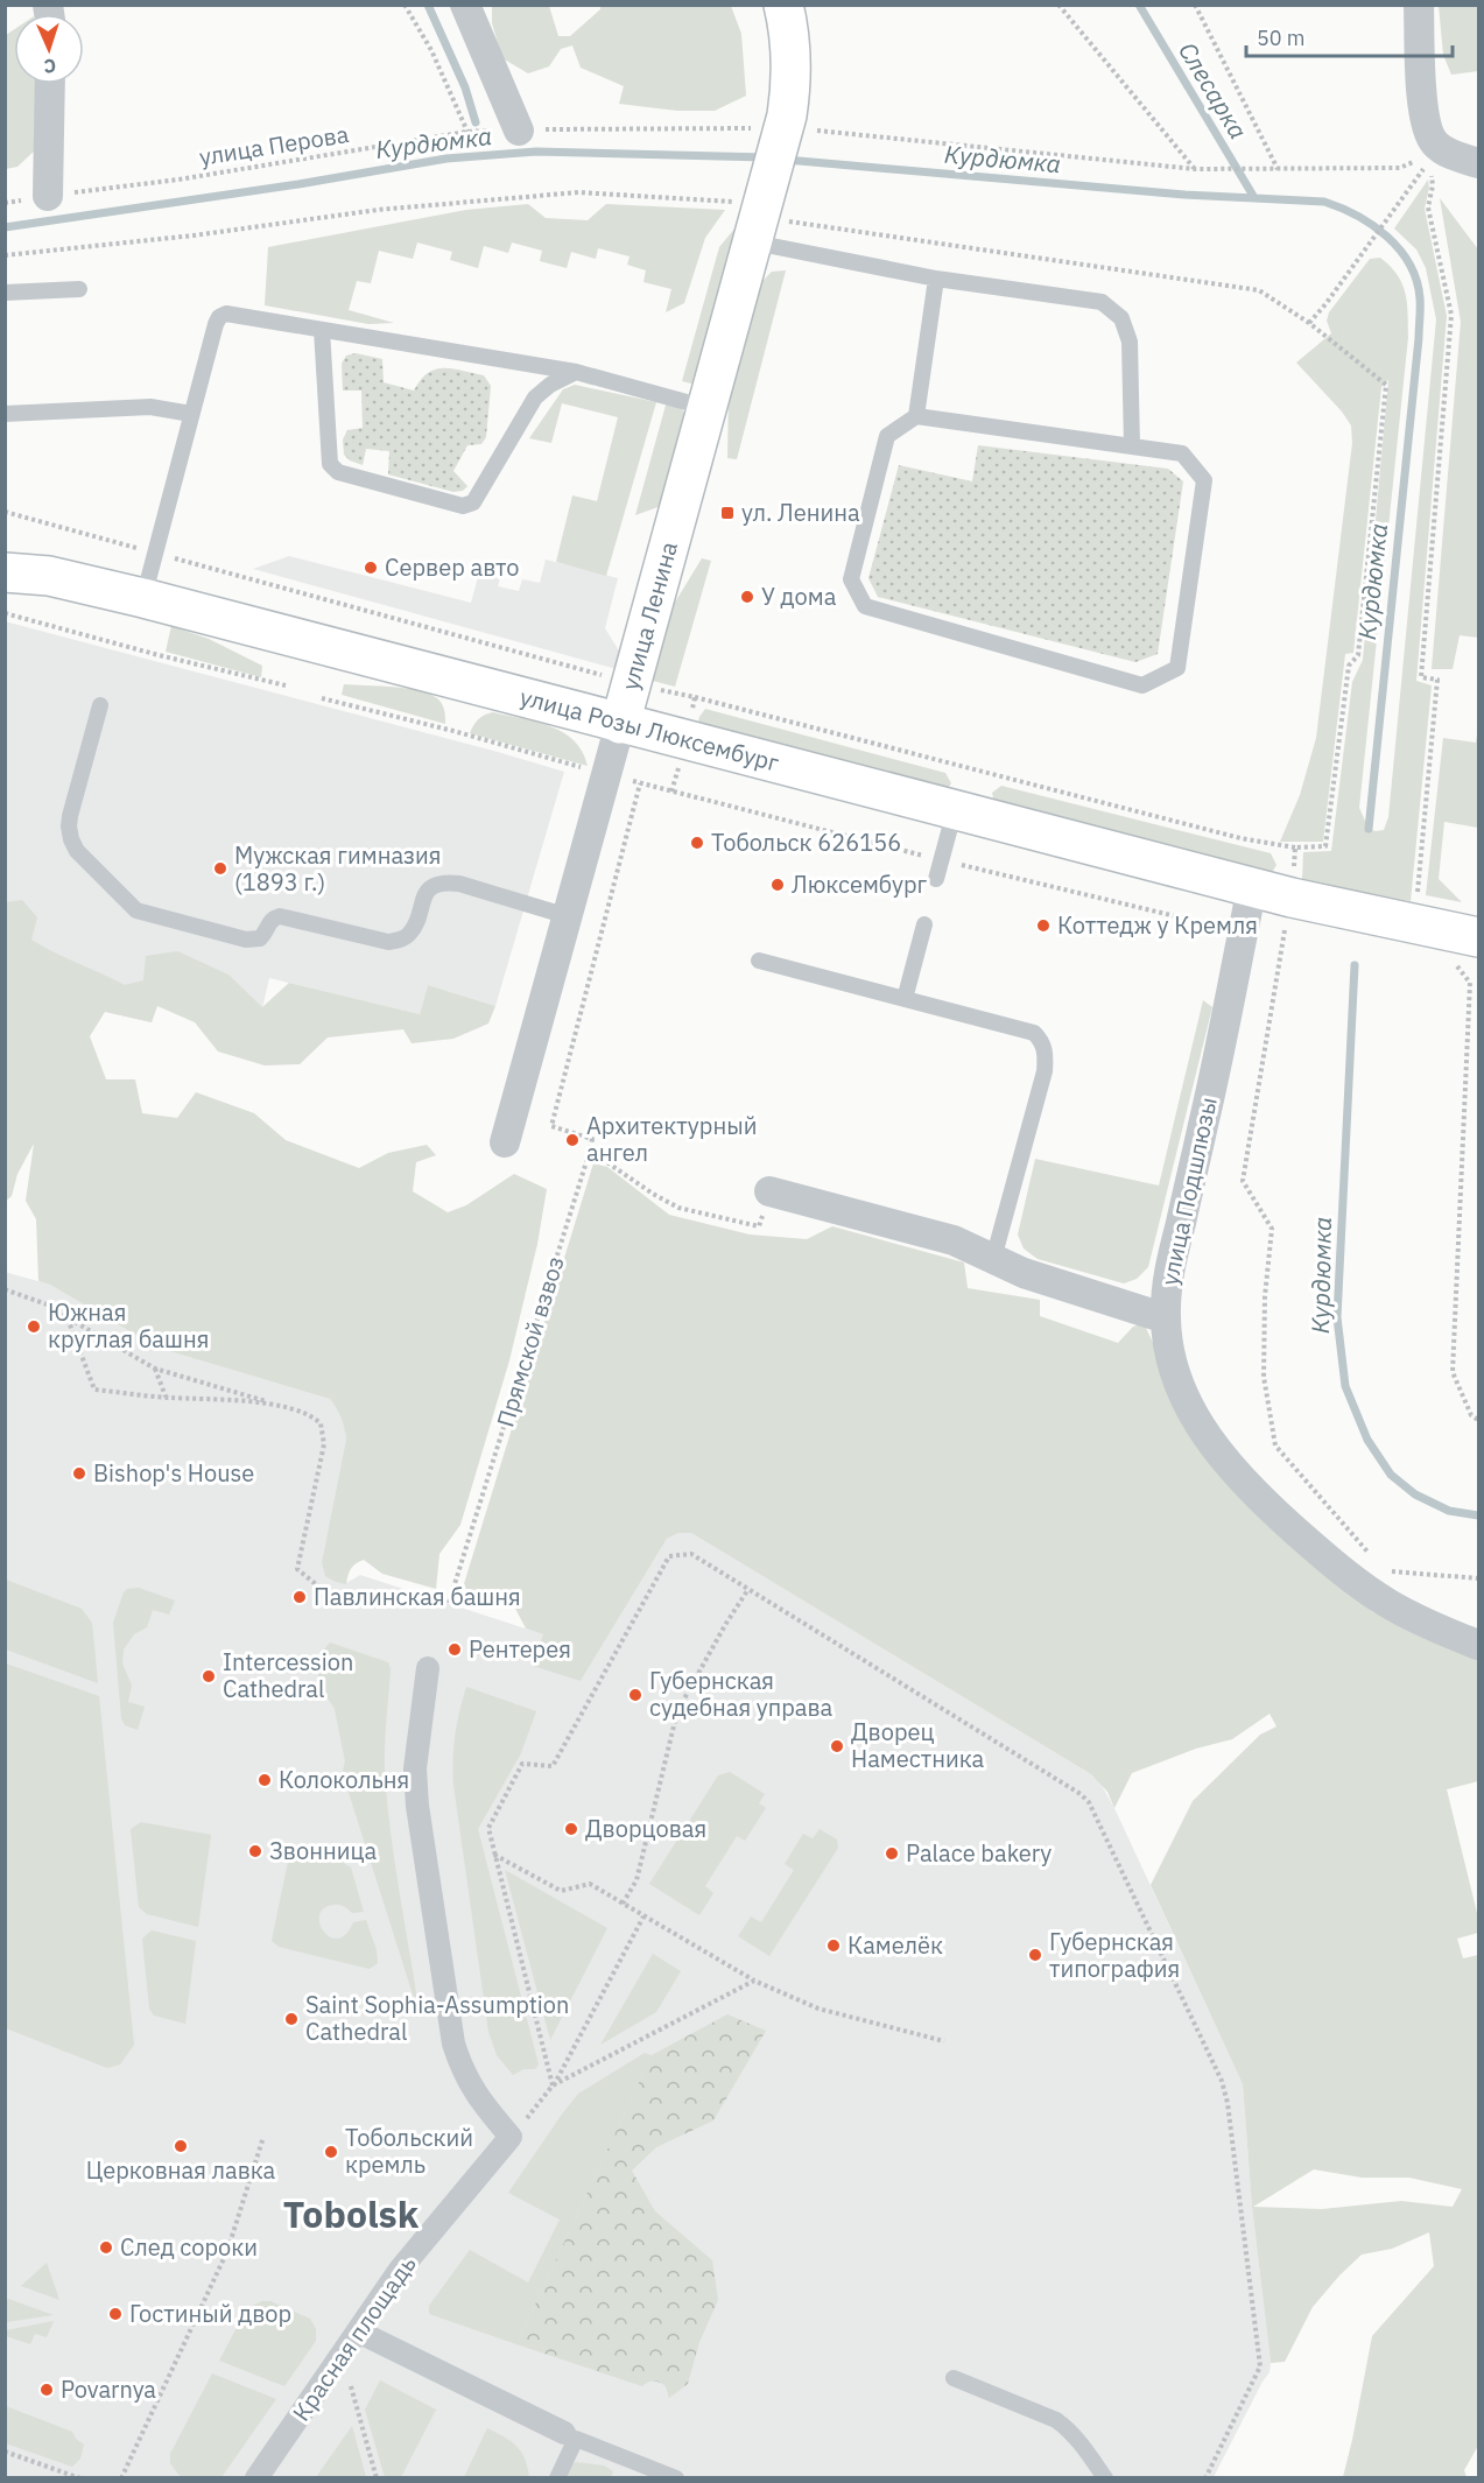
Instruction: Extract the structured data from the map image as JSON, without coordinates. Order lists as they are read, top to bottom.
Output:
{
  "streets": {
    "main road": ["улица Ленина", "улица Розы Люксембург"],
    "street": ["улица Подшлюзы", "Красная площадь"],
    "path": ["улица Перова", "Прямской взвоз"]
  },
  "crossings": [
    ["улица Перова", "улица Ленина"],
    ["улица Ленина", "улица Розы Люксембург"],
    ["улица Розы Люксембург", "улица Подшлюзы"]
  ],
  "districts": ["Tobolsk"],
  "water": ["Слесарка", "Курдюмка"],
  "places": {
    "transit": ["ул. Ленина"],
    "other": [
      "Сервер авто",
      "У дома",
      "Тобольск 626156",
      "Мужская гимназия (1893 г.)",
      "Люксембург",
      "Коттедж у Кремля",
      "Архитектурный ангел",
      "Южная круглая башня",
      "Bishop's House",
      "Павлинская башня",
      "Рентерея",
      "Intercession Cathedral",
      "Губернская судебная управа",
      "Дворец Наместника",
      "Колокольня",
      "Дворцовая",
      "Звонница",
      "Palace bakery",
      "Камелёк",
      "Губернская типография",
      "Saint Sophia-Assumption Cathedral",
      "Церковная лавка",
      "Тобольский кремль",
      "След сороки",
      "Гостиный двор",
      "Povarnya"
    ]
  },
  "scale_bar": "50 m",
  "north": "bottom"
}
